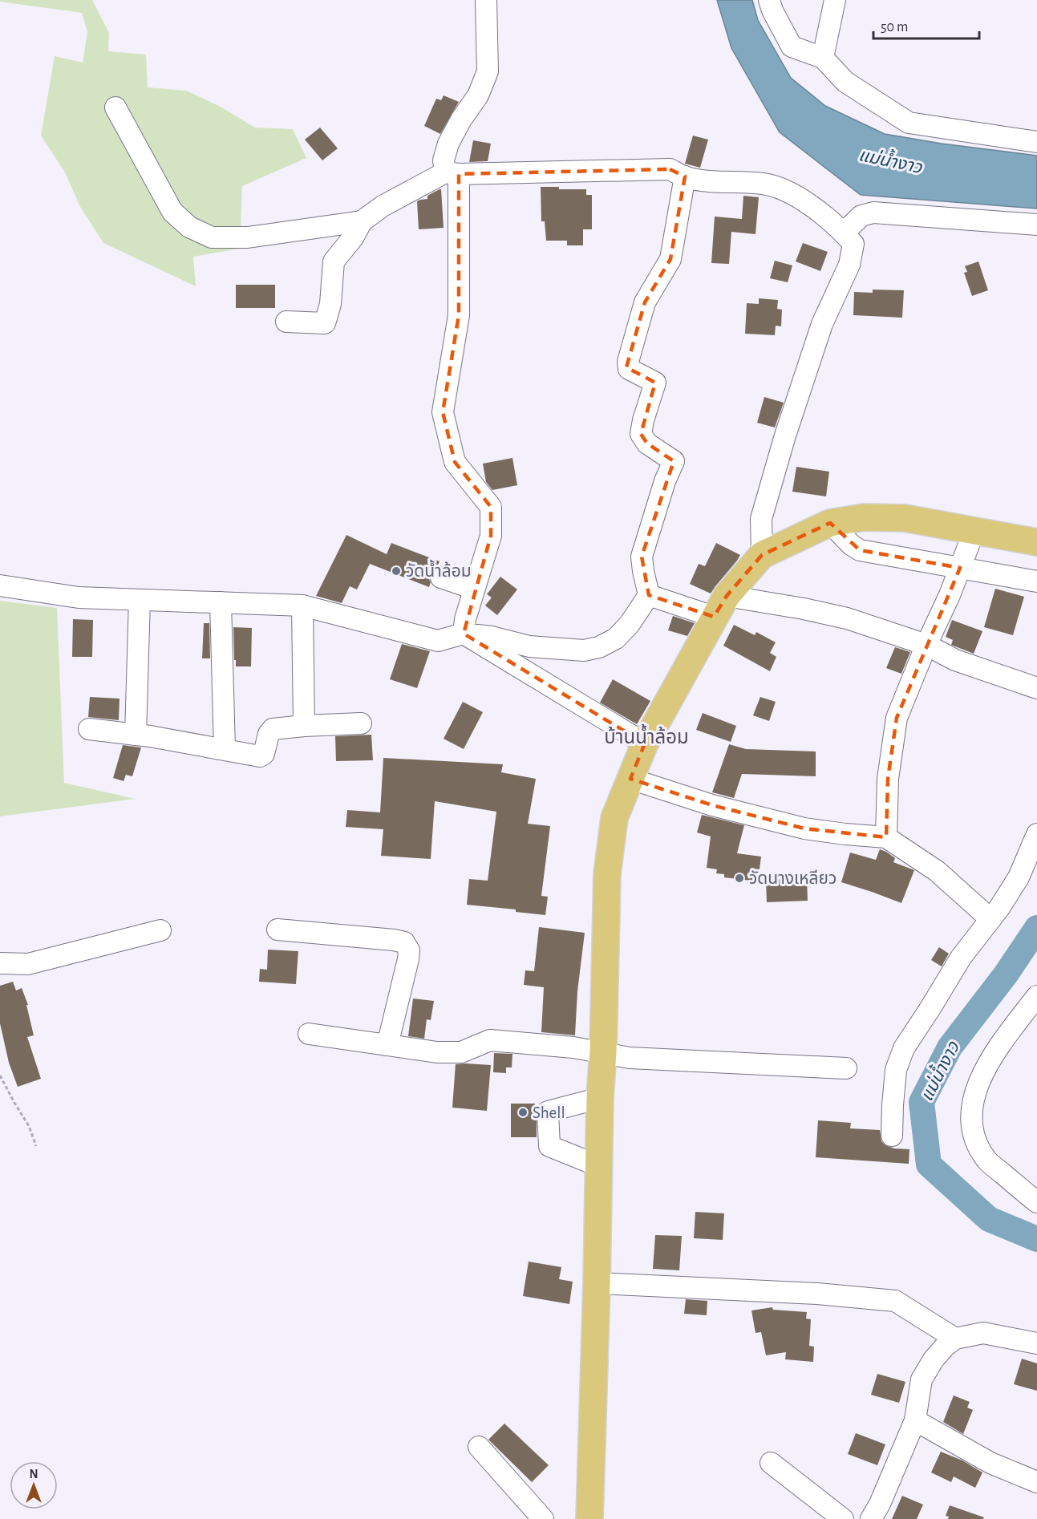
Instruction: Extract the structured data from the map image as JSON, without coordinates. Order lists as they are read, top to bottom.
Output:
{
  "districts": ["บ้านน้ำล้อม"],
  "water": ["แม่น้ำงาว"],
  "places": ["วัดน้ำล้อม", "วัดนางเหลียว", "Shell"],
  "scale_bar": "50 m",
  "north": "top"
}
